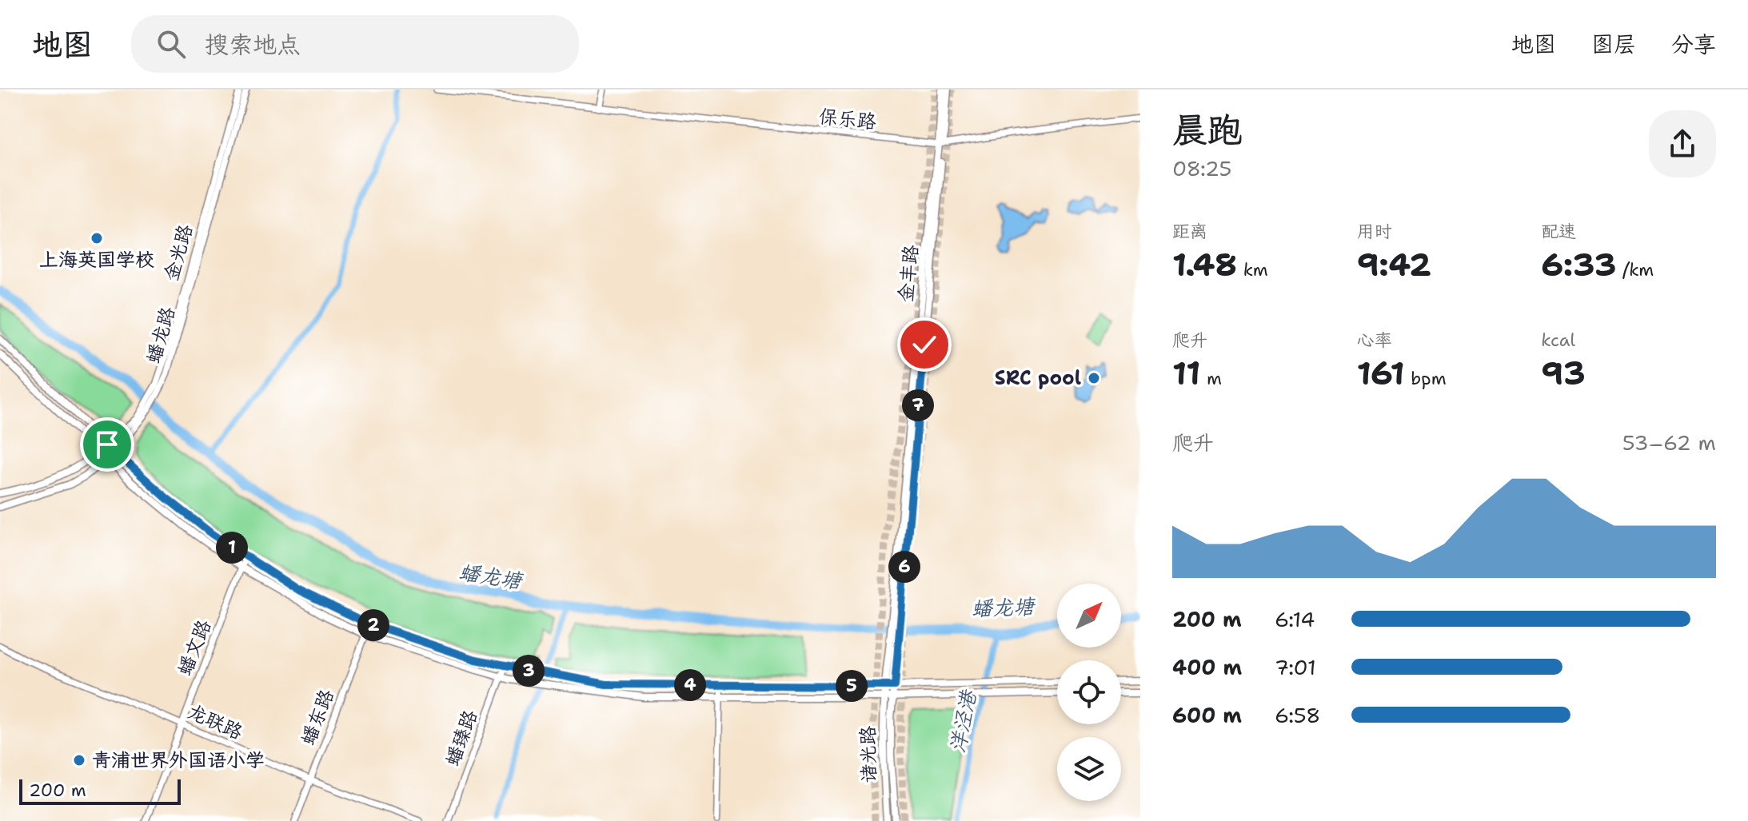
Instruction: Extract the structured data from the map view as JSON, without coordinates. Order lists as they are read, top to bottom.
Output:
{
  "streets": {
    "main road": ["金丰路", "蟠龙路", "诸光路"],
    "street": [
      "保乐路",
      "金光路",
      "蟠文路",
      "蟠东路",
      "龙联路",
      "蟠臻路"
    ]
  },
  "crossings": [
    ["保乐路", "金丰路"],
    ["金光路", "蟠龙路"],
    ["金丰路", "诸光路"],
    ["蟠文路", "龙联路"],
    ["蟠东路", "龙联路"]
  ],
  "water": ["蟠龙塘", "洋泾港"],
  "places": ["上海英国学校", "SRC pool", "青浦世界外国语小学"],
  "scale_bar": "200 m",
  "north": "top right",
  "page": {
    "header": "地图",
    "search": "搜索地点",
    "nav": ["地图", "图层", "分享"],
    "heading": ["晨跑", "08:25"],
    "stats": [
      ["距离", "1.48 km"],
      ["用时", "9:42"],
      ["配速", "6:33 /km"],
      ["爬升", "11 m"],
      ["心率", "161 bpm"],
      ["kcal", "93"]
    ],
    "pins": [
      "7",
      "1",
      "6",
      "2",
      "3",
      "4",
      "5"
    ],
    "chart": ["爬升", "53–62 m"],
    "list": [
      {
        "name": "200 m",
        "note": "6:14"
      },
      {
        "name": "400 m",
        "note": "7:01"
      },
      {
        "name": "600 m",
        "note": "6:58"
      }
    ],
    "scale": "200 m"
  }
}
